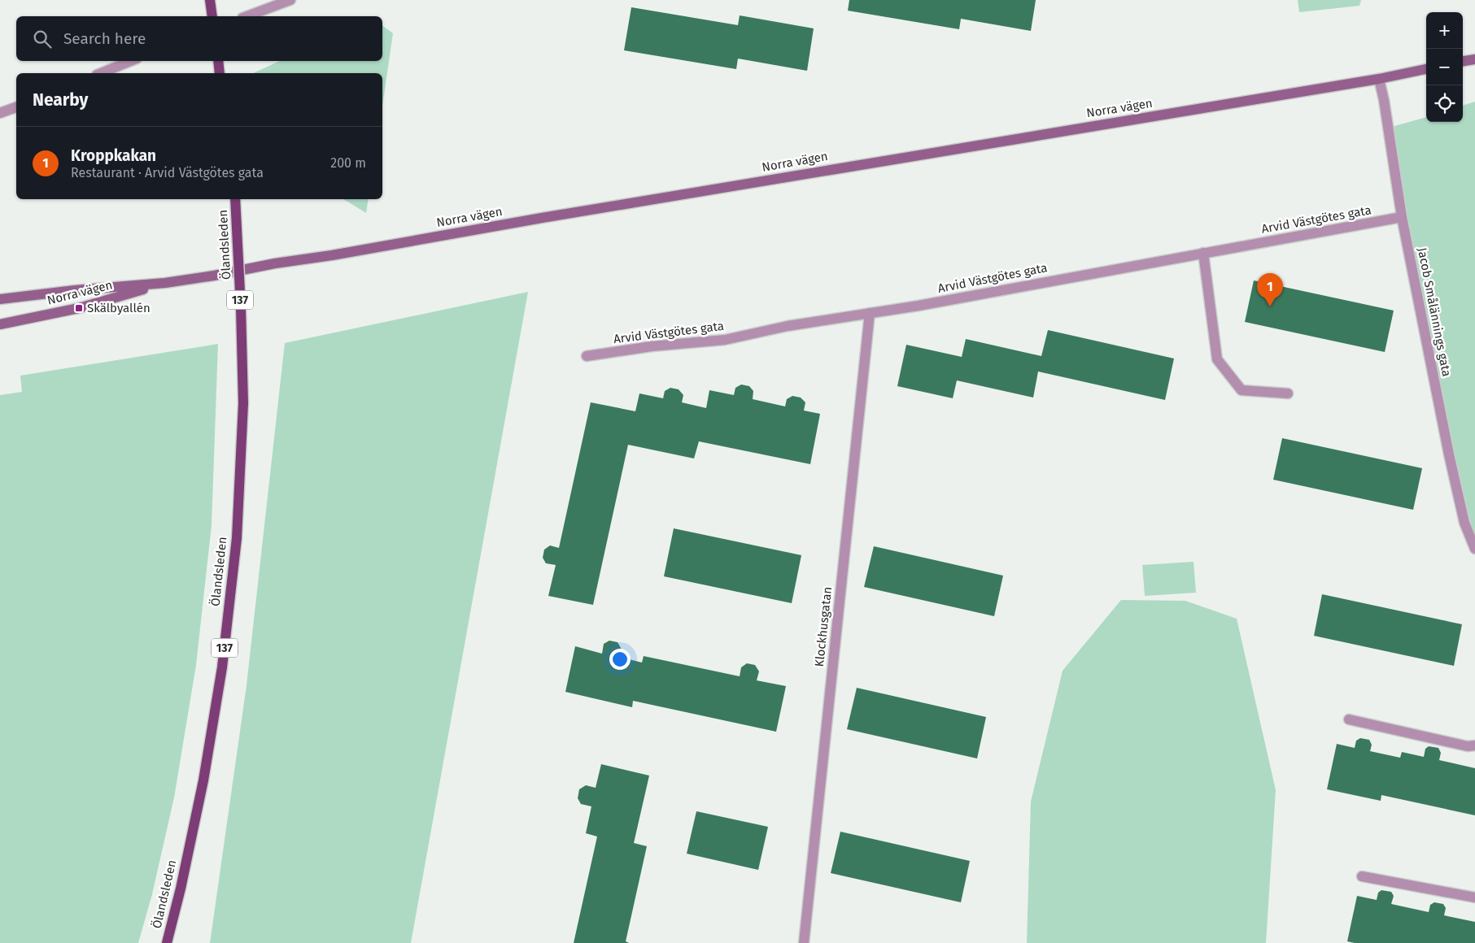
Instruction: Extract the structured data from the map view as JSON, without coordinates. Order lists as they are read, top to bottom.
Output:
{
  "streets": {
    "main road": ["Norra vägen", "Ölandsleden", "137"],
    "street": ["Arvid Västgötes gata", "Jacob Smålännings gata", "Klockhusgatan"]
  },
  "crossings": [
    ["Norra vägen", "Jacob Smålännings gata"],
    ["Arvid Västgötes gata", "Jacob Smålännings gata"],
    ["Arvid Västgötes gata", "Klockhusgatan"]
  ],
  "places": {
    "transit": ["Skälbyallén"]
  },
  "page": {
    "map_buttons": ["+", "−"],
    "search": "Search here",
    "heading": "Nearby",
    "list": [
      {
        "mark": "1",
        "name": "Kroppkakan",
        "note": "Restaurant · Arvid Västgötes gata",
        "value": "200 m"
      }
    ],
    "pins": "1"
  }
}
